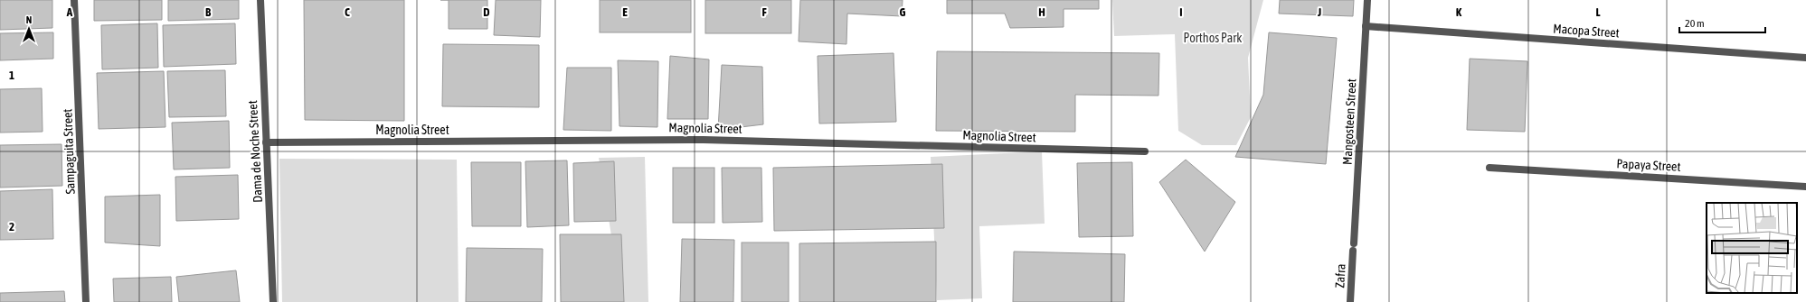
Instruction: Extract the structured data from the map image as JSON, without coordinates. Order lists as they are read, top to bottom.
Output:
{
  "streets": {
    "street": [
      "Macopa Street",
      "Mangosteen Street",
      "Magnolia Street",
      "Sampaguita Street",
      "Dama de Noche Street",
      "Papaya Street",
      "Zafra"
    ]
  },
  "crossings": [
    ["Macopa Street", "Mangosteen Street"],
    ["Mangosteen Street", "Zafra"],
    ["Magnolia Street", "Dama de Noche Street"]
  ],
  "parks": ["Porthos Park"],
  "scale_bar": "20 m",
  "north": "top",
  "grid": {
    "columns": [
      "A",
      "B",
      "C",
      "D",
      "E",
      "F",
      "G",
      "H",
      "I",
      "J",
      "K",
      "L"
    ],
    "rows": ["1", "2"]
  }
}
